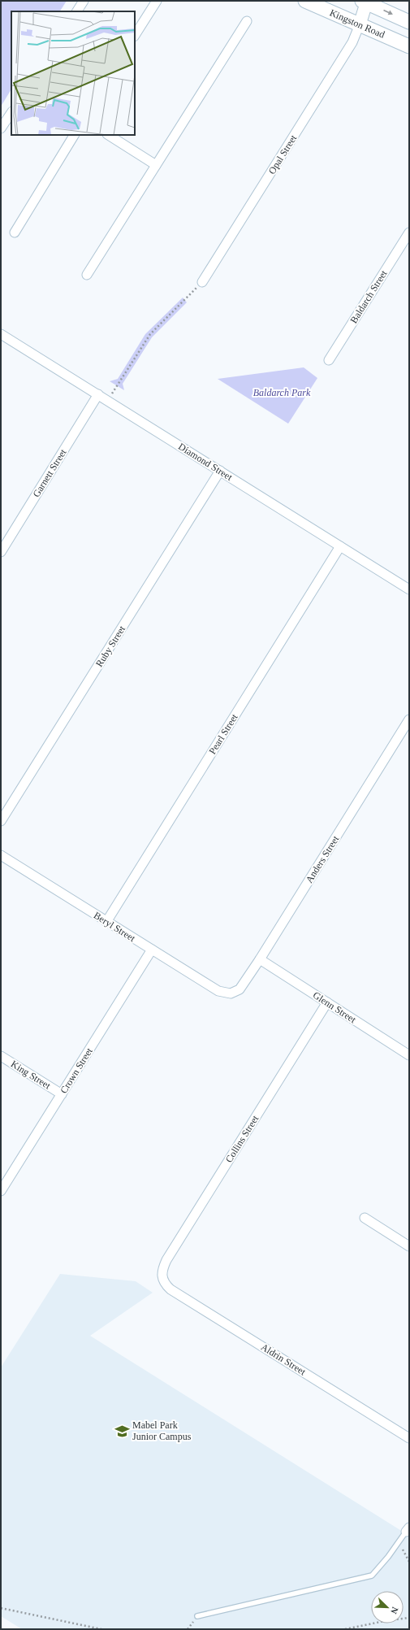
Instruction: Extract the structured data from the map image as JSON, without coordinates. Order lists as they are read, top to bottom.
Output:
{
  "streets": {
    "main road": ["Kingston Road"],
    "street": [
      "Opal Street",
      "Baldarch Street",
      "Diamond Street",
      "Garnett Street",
      "Ruby Street",
      "Pearl Street",
      "Anders Street",
      "Beryl Street",
      "Glenn Street",
      "Crown Street",
      "King Street",
      "Collins Street",
      "Aldrin Street"
    ]
  },
  "crossings": [
    ["Kingston Road", "Opal Street"],
    ["Diamond Street", "Garnett Street"],
    ["Diamond Street", "Ruby Street"],
    ["Diamond Street", "Pearl Street"],
    ["Pearl Street", "Beryl Street"],
    ["Anders Street", "Beryl Street"],
    ["Anders Street", "Glenn Street"],
    ["Beryl Street", "Crown Street"],
    ["Glenn Street", "Collins Street"],
    ["Crown Street", "King Street"],
    ["Collins Street", "Aldrin Street"]
  ],
  "parks": ["Baldarch Park"],
  "places": {
    "school or university": ["Mabel Park Junior Campus"]
  },
  "north": "bottom right"
}
